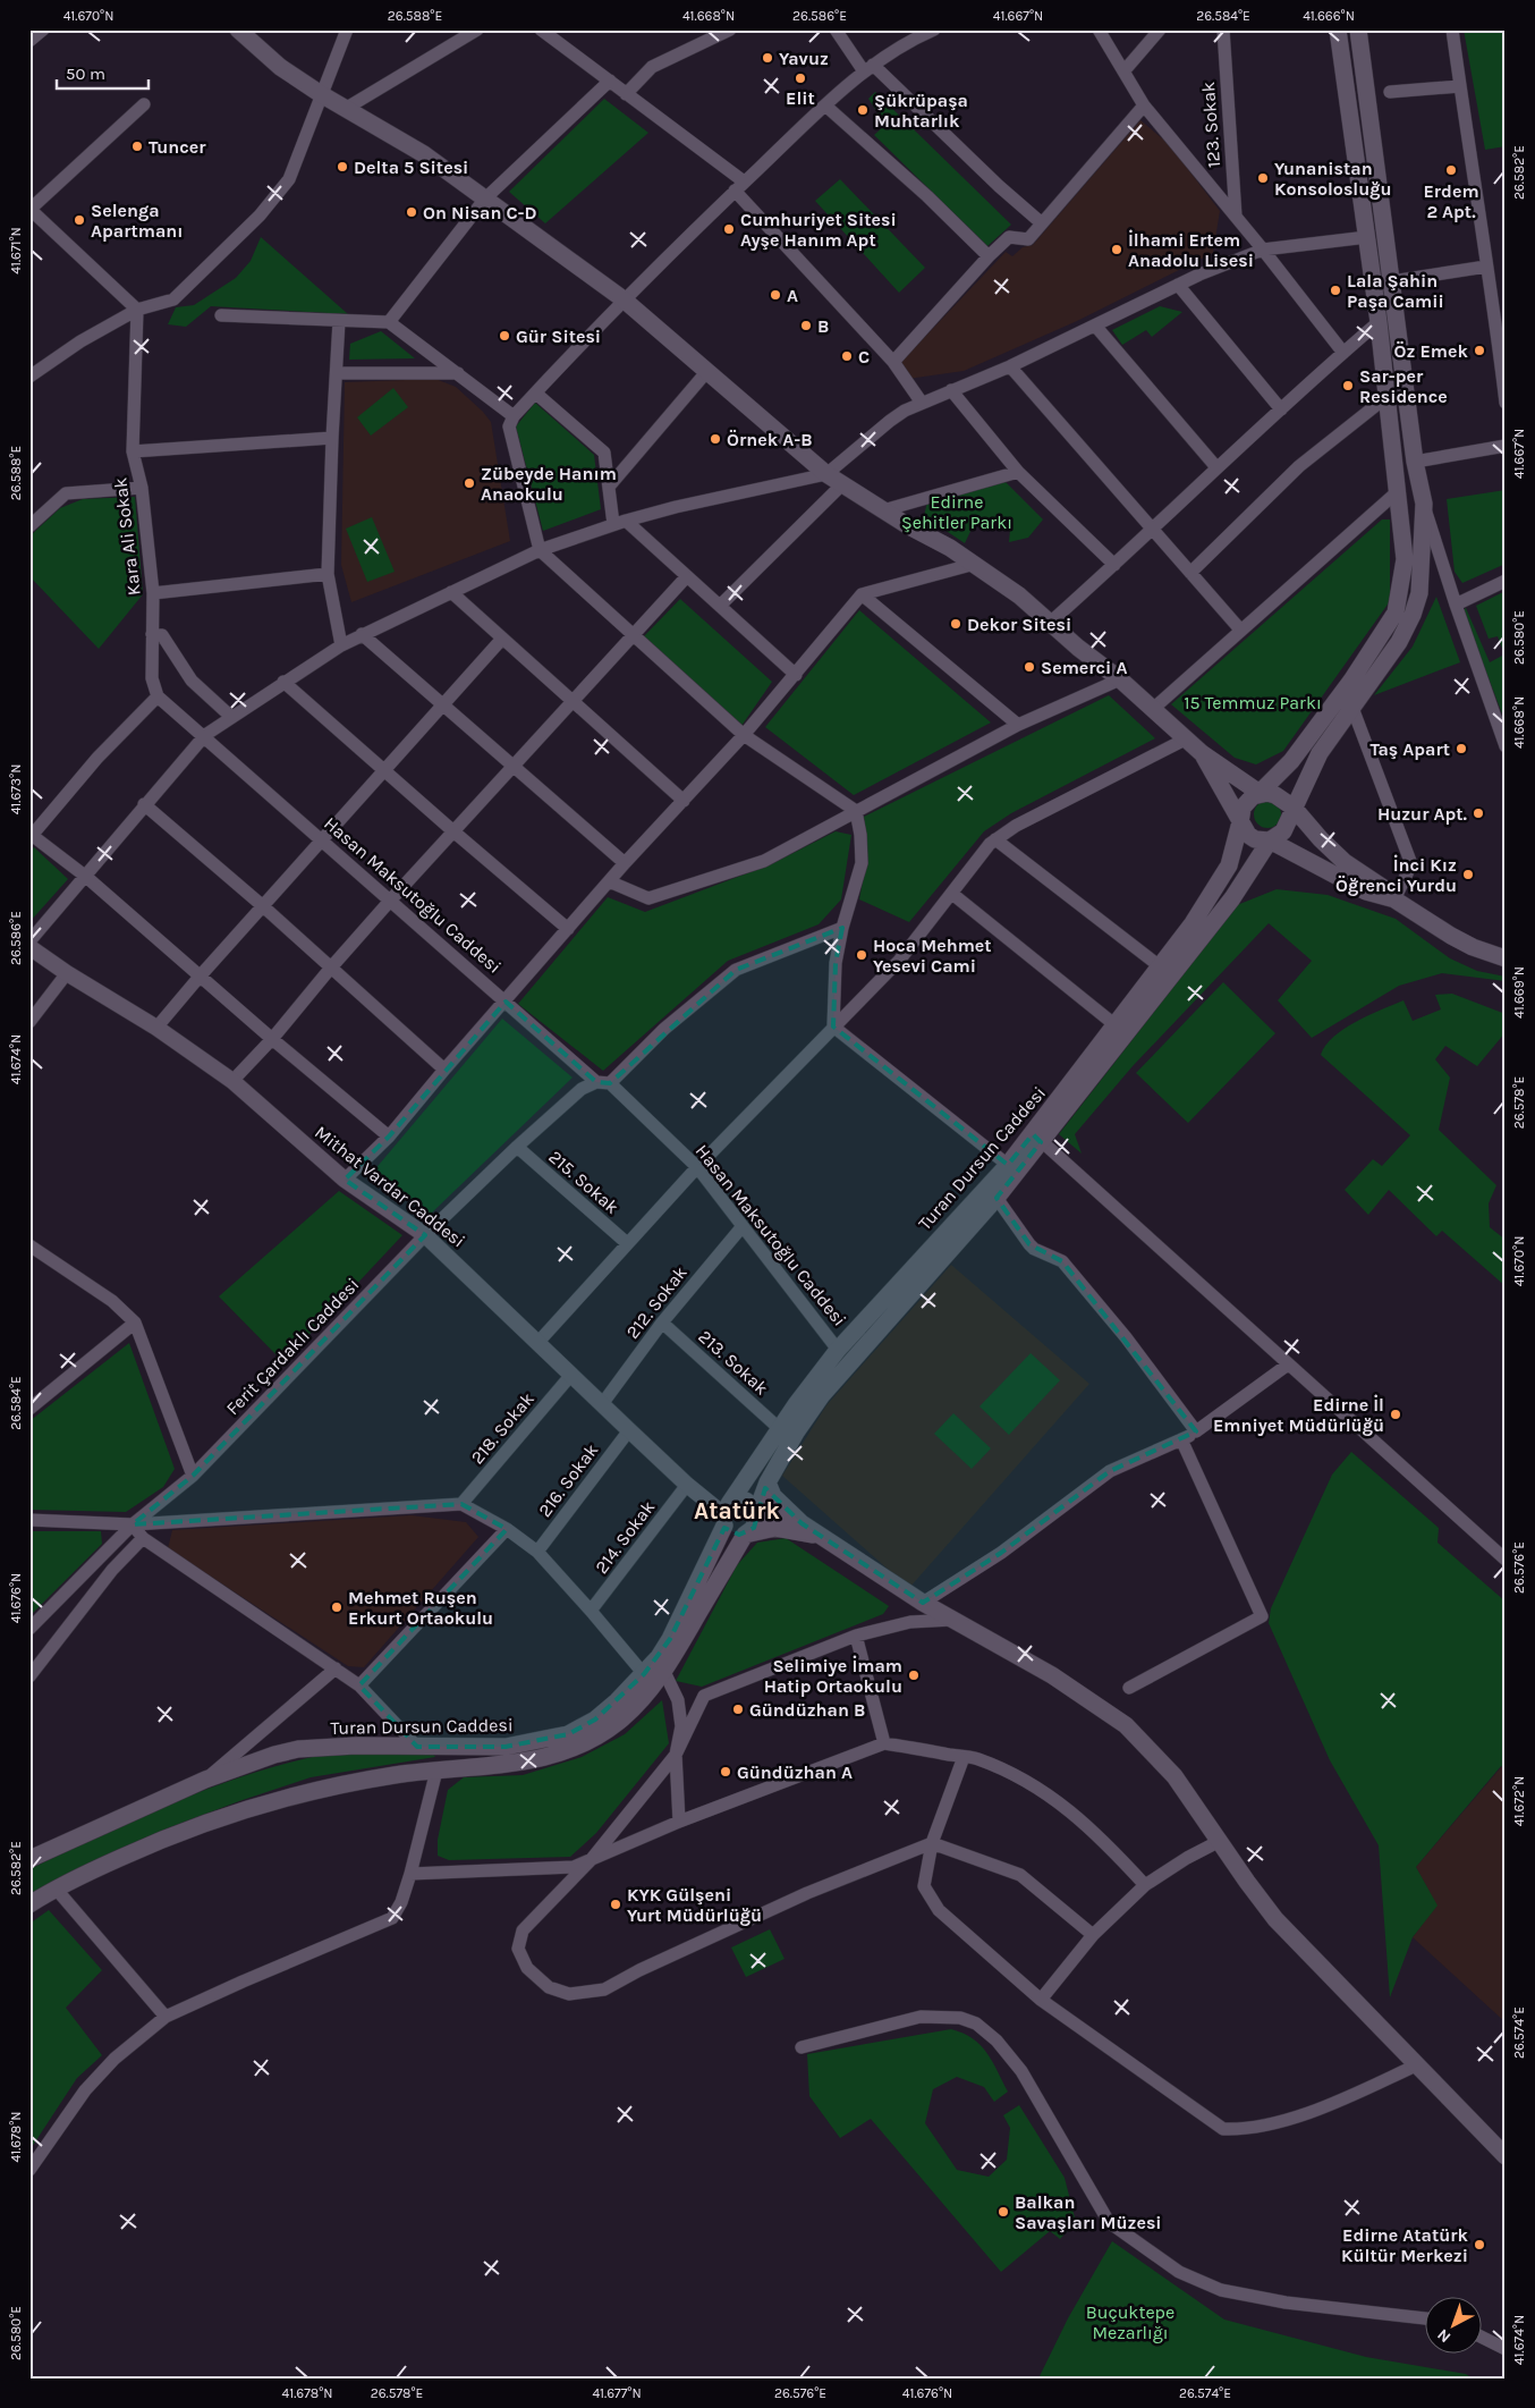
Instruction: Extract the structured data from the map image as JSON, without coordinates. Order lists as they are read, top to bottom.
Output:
{
  "streets": {
    "main road": ["Turan Dursun Caddesi"],
    "street": [
      "123. Sokak",
      "Kara Ali Sokak",
      "Hasan Maksutoğlu Caddesi",
      "215. Sokak",
      "Mithat Vardar Caddesi",
      "212. Sokak",
      "Ferit Çardaklı Caddesi",
      "213. Sokak",
      "218. Sokak",
      "216. Sokak",
      "214. Sokak"
    ]
  },
  "crossings": [
    ["Hasan Maksutoğlu Caddesi", "Turan Dursun Caddesi"],
    ["Hasan Maksutoğlu Caddesi", "212. Sokak"],
    ["Hasan Maksutoğlu Caddesi", "Ferit Çardaklı Caddesi"],
    ["Turan Dursun Caddesi", "Mithat Vardar Caddesi"],
    ["Turan Dursun Caddesi", "213. Sokak"],
    ["215. Sokak", "Ferit Çardaklı Caddesi"],
    ["Mithat Vardar Caddesi", "212. Sokak"],
    ["Mithat Vardar Caddesi", "Ferit Çardaklı Caddesi"],
    ["Mithat Vardar Caddesi", "218. Sokak"],
    ["Mithat Vardar Caddesi", "216. Sokak"],
    ["Mithat Vardar Caddesi", "214. Sokak"],
    ["212. Sokak", "213. Sokak"]
  ],
  "districts": ["Atatürk"],
  "parks": ["Edirne Şehitler Parkı", "15 Temmuz Parkı", "Buçuktepe Mezarlığı"],
  "places": [
    "Yavuz",
    "Elit",
    "Şükrüpaşa Muhtarlık",
    "Tuncer",
    "Delta 5 Sitesi",
    "Erdem 2 Apt.",
    "Yunanistan Konsolosluğu",
    "On Nisan C-D",
    "Selenga Apartmanı",
    "Cumhuriyet Sitesi Ayşe Hanım Apt",
    "İlhami Ertem Anadolu Lisesi",
    "Lala Şahin Paşa Camii",
    "A",
    "B",
    "Gür Sitesi",
    "Öz Emek",
    "C",
    "Sar-per Residence",
    "Örnek A-B",
    "Zübeyde Hanım Anaokulu",
    "Dekor Sitesi",
    "Semerci A",
    "Taş Apart",
    "Huzur Apt.",
    "İnci Kız Öğrenci Yurdu",
    "Hoca Mehmet Yesevi Cami",
    "Edirne İl Emniyet Müdürlüğü",
    "Mehmet Ruşen Erkurt Ortaokulu",
    "Selimiye İmam Hatip Ortaokulu",
    "Gündüzhan B",
    "Gündüzhan A",
    "KYK Gülşeni Yurt Müdürlüğü",
    "Balkan Savaşları Müzesi",
    "Edirne Atatürk Kültür Merkezi"
  ],
  "scale_bar": "50 m",
  "north": "bottom left",
  "coordinates": [
    "41.670°N",
    "26.588°E",
    "41.668°N",
    "26.586°E",
    "41.667°N",
    "26.584°E",
    "41.666°N",
    "26.582°E",
    "41.671°N",
    "26.580°E",
    "41.673°N",
    "41.669°N",
    "41.674°N",
    "26.578°E",
    "26.576°E",
    "41.676°N",
    "41.672°N",
    "26.574°E",
    "41.678°N",
    "41.677°N"
  ]
}
